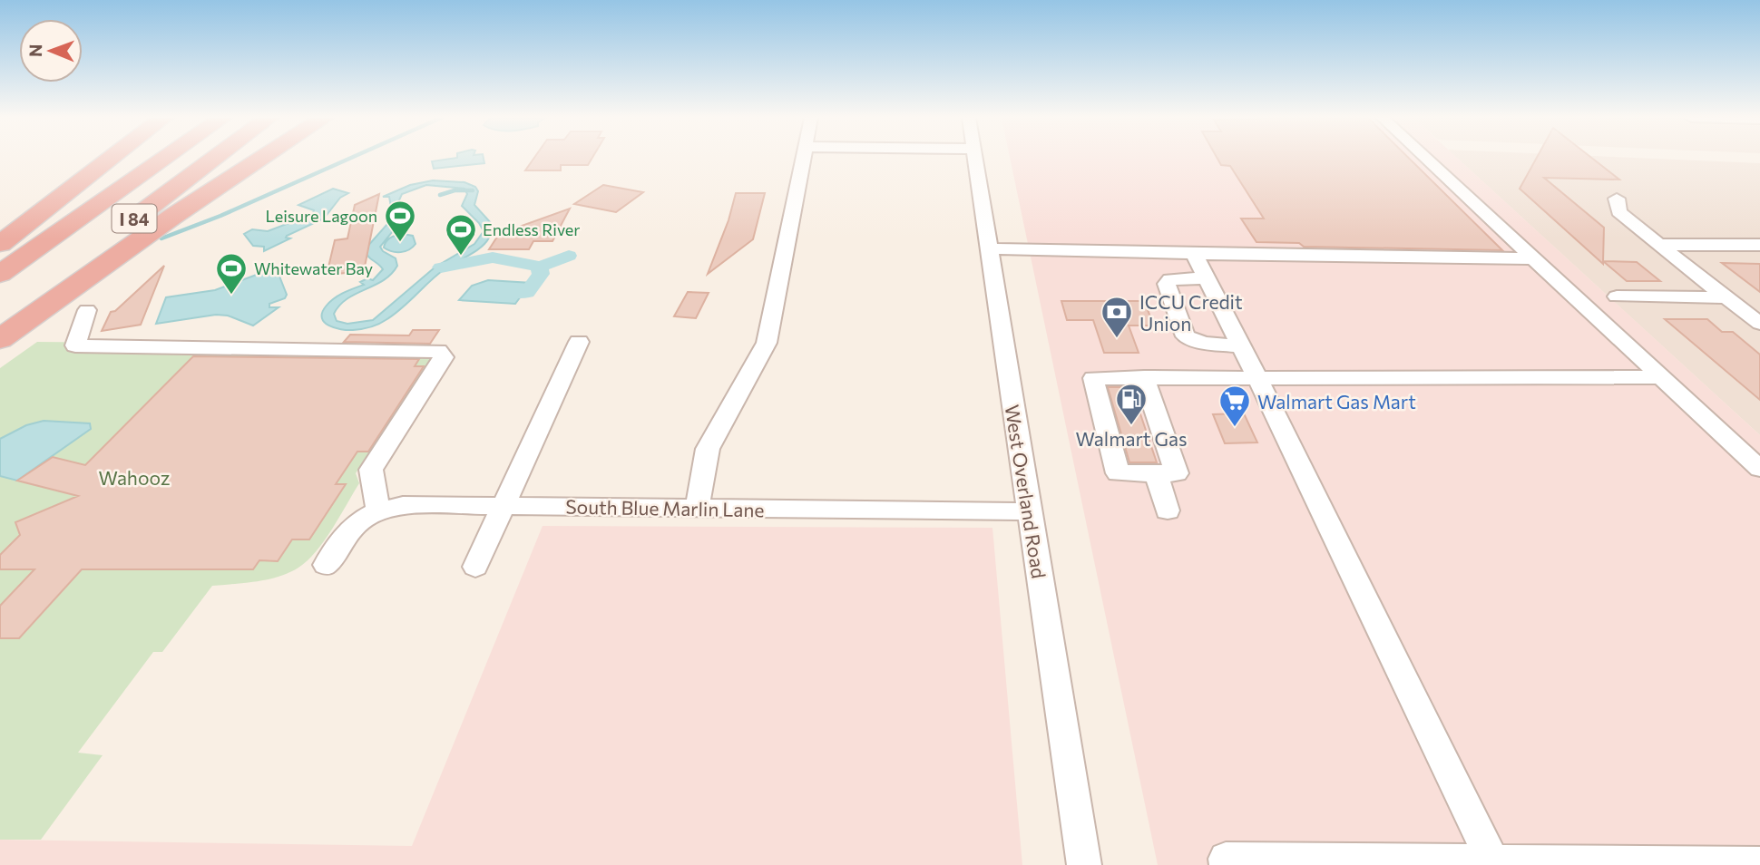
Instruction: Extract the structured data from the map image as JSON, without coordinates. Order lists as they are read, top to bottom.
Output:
{
  "streets": {
    "highway": ["I 84"],
    "street": ["West Overland Road", "South Blue Marlin Lane"]
  },
  "crossings": [
    ["West Overland Road", "South Blue Marlin Lane"]
  ],
  "parks": ["Wahooz"],
  "places": {
    "sports": ["Leisure Lagoon", "Endless River", "Whitewater Bay"],
    "bank": ["ICCU Credit Union"],
    "fuel station": ["Walmart Gas"],
    "supermarket": ["Walmart Gas Mart"]
  },
  "north": "left"
}
